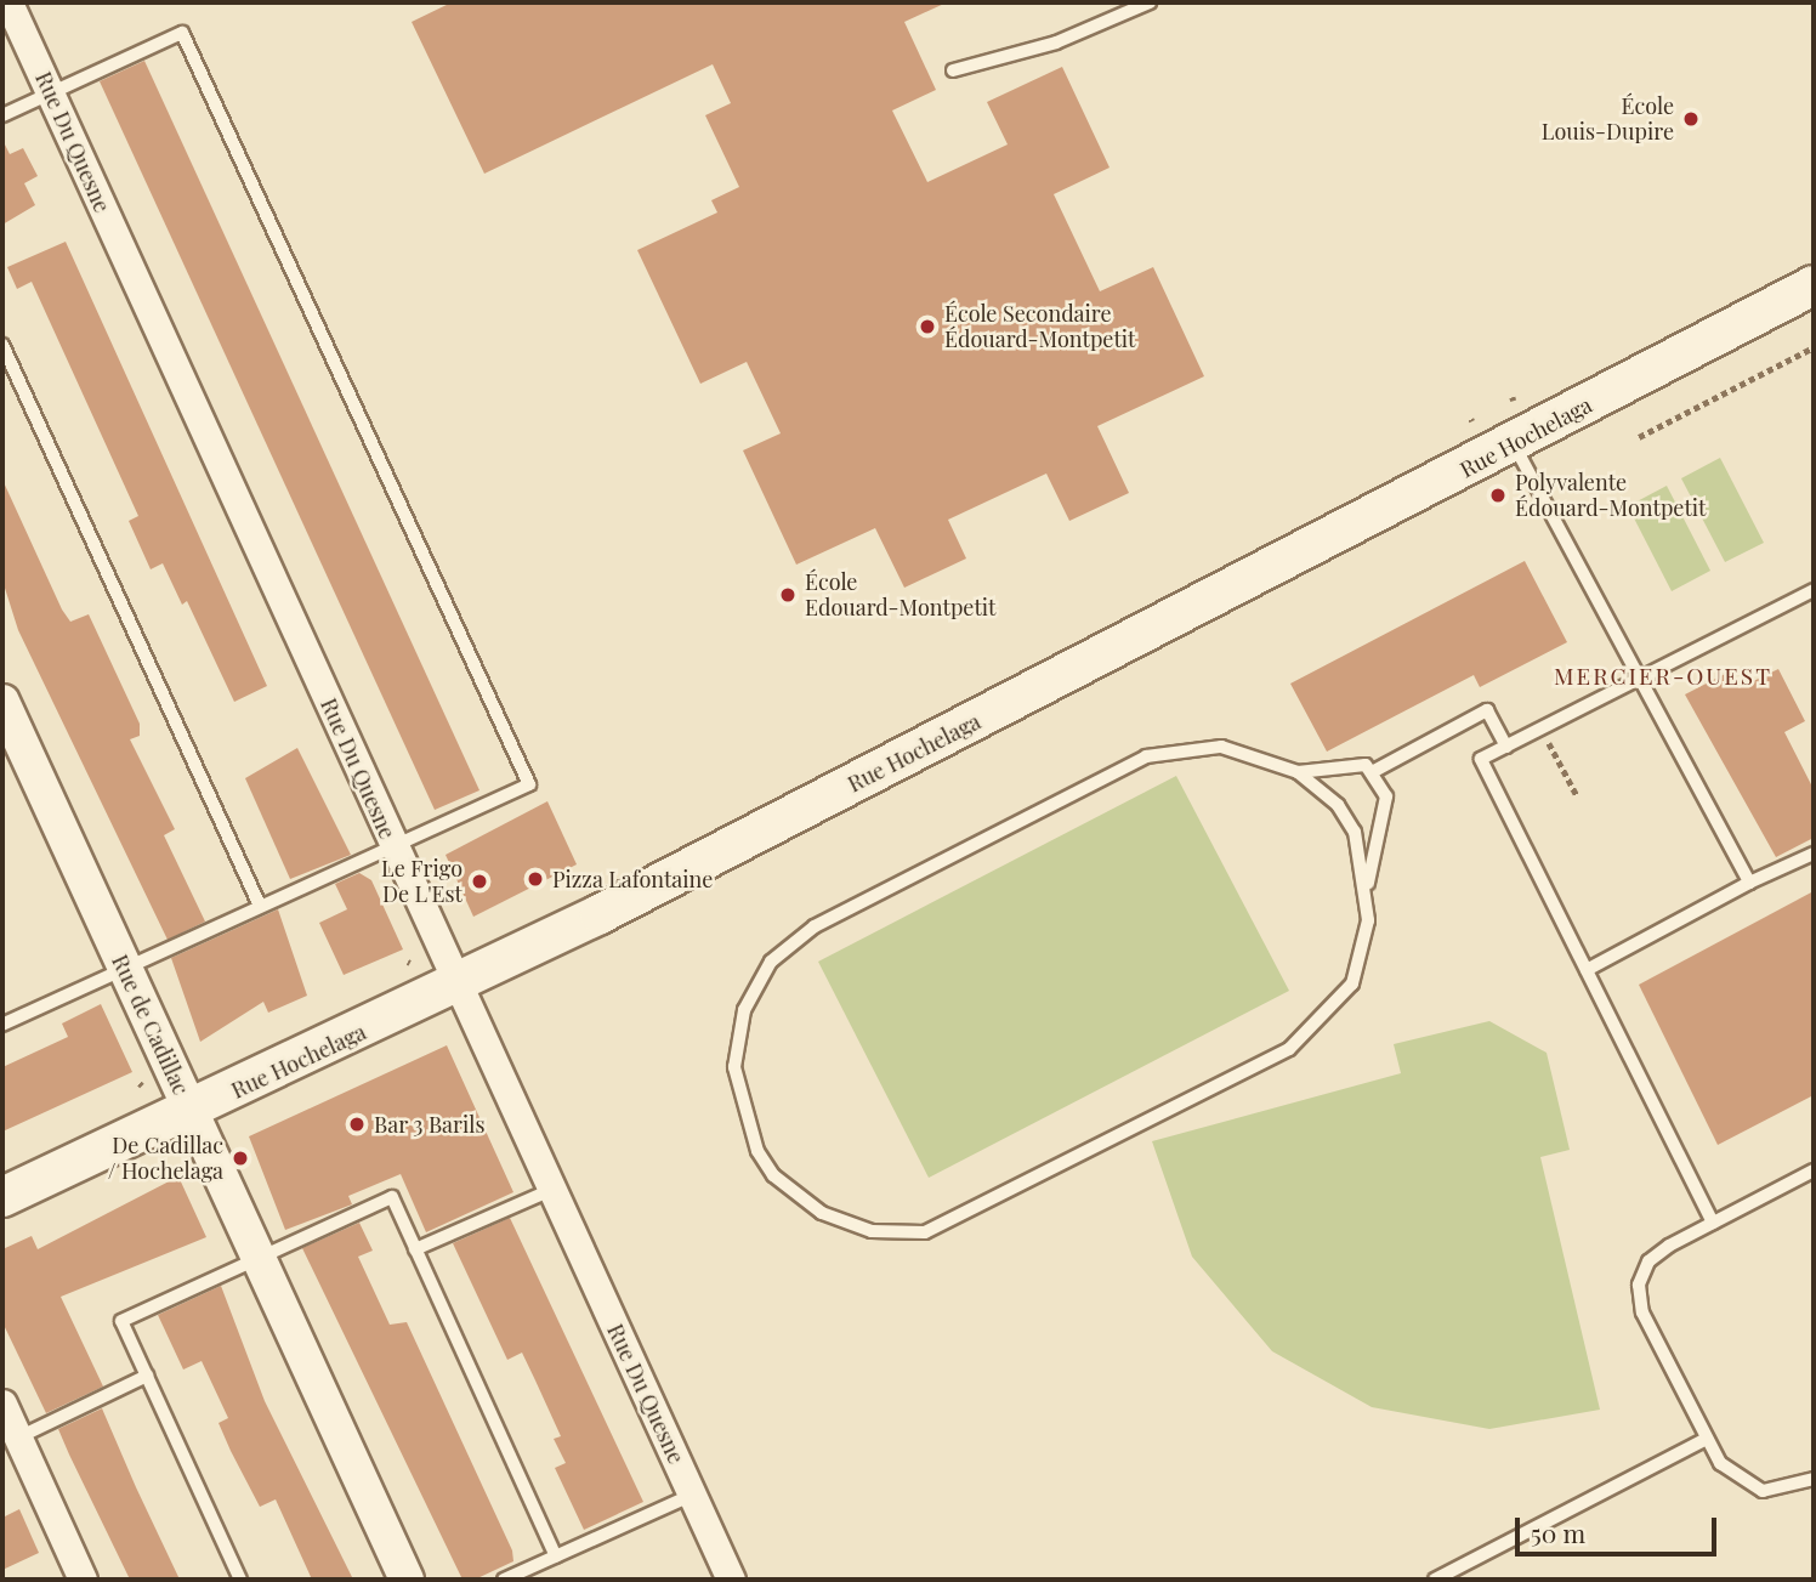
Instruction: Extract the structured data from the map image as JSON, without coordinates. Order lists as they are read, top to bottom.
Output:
{
  "streets": {
    "main road": ["Rue Hochelaga"],
    "street": ["Rue Du Quesne", "Rue de Cadillac"]
  },
  "crossings": [
    ["Rue Du Quesne", "Rue Hochelaga"],
    ["Rue Hochelaga", "Rue de Cadillac"]
  ],
  "districts": ["MERCIER-OUEST"],
  "places": [
    "École Louis-Dupire",
    "École Secondaire Édouard-Montpetit",
    "Polyvalente Édouard-Montpetit",
    "École Edouard-Montpetit",
    "Pizza Lafontaine",
    "Le Frigo De L'Est",
    "Bar 3 Barils",
    "De Cadillac / Hochelaga"
  ],
  "scale_bar": "50 m"
}
